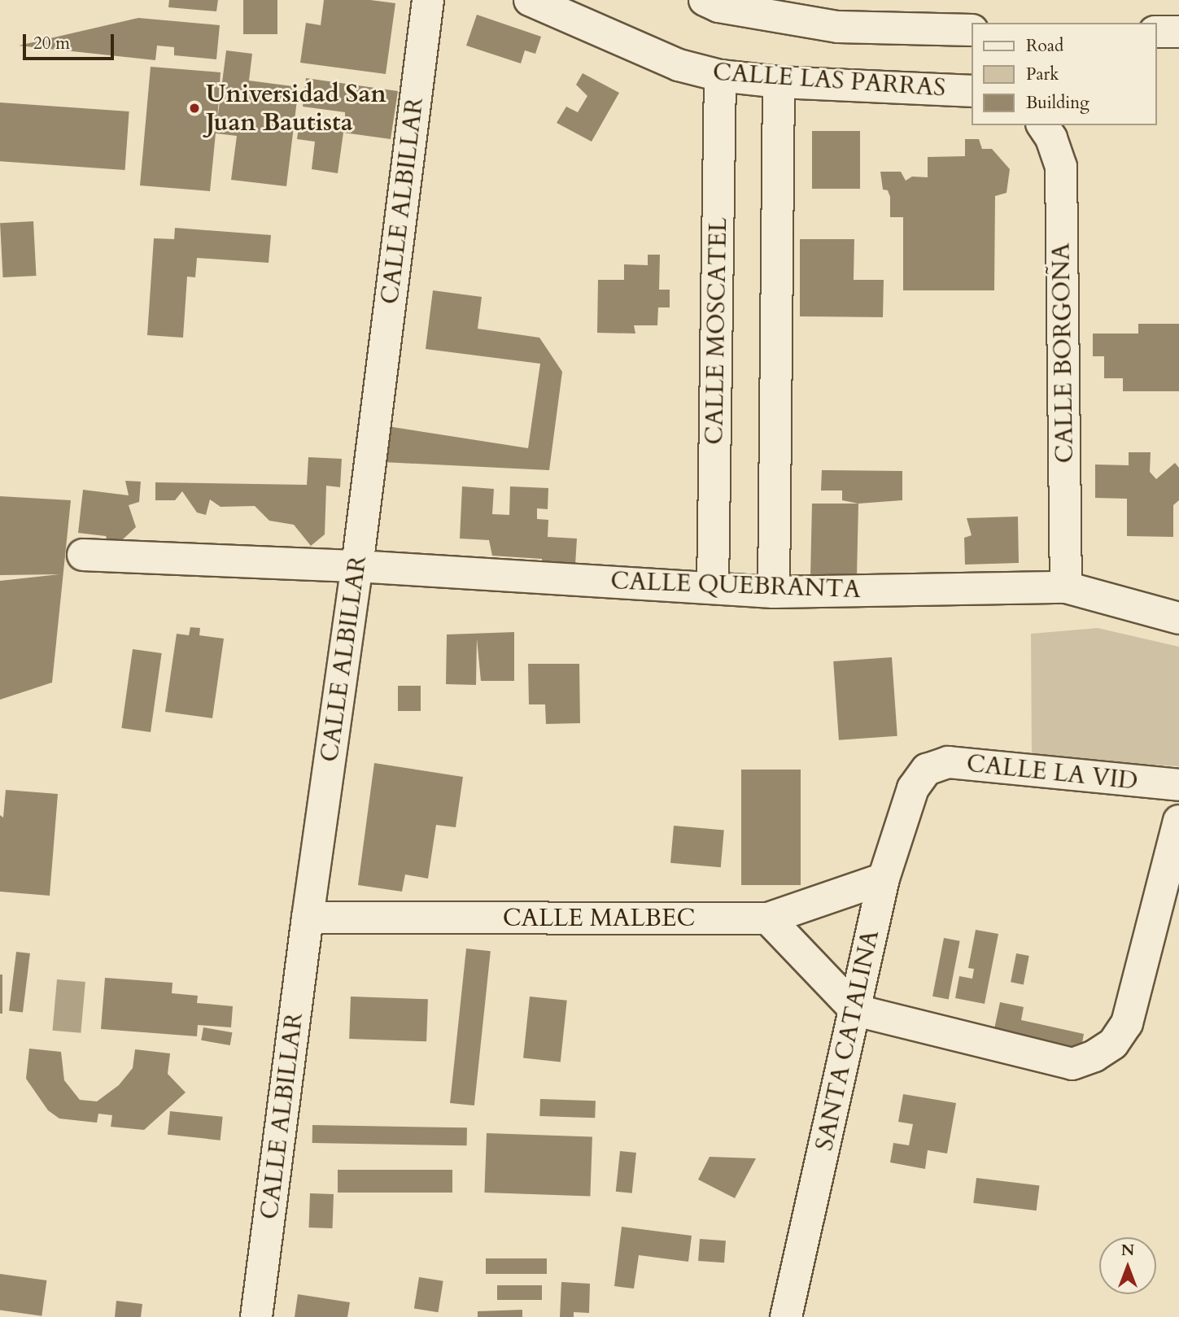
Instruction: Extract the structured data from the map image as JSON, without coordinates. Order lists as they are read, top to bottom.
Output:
{
  "streets": {
    "street": [
      "CALLE LAS PARRAS",
      "CALLE ALBILLAR",
      "CALLE MOSCATEL",
      "CALLE BORGOÑA",
      "CALLE QUEBRANTA",
      "CALLE LA VID",
      "CALLE MALBEC",
      "SANTA CATALINA"
    ]
  },
  "crossings": [
    ["CALLE LAS PARRAS", "CALLE MOSCATEL"],
    ["CALLE ALBILLAR", "CALLE QUEBRANTA"],
    ["CALLE ALBILLAR", "CALLE MALBEC"],
    ["CALLE MOSCATEL", "CALLE QUEBRANTA"],
    ["CALLE BORGOÑA", "CALLE QUEBRANTA"],
    ["CALLE LA VID", "SANTA CATALINA"],
    ["CALLE MALBEC", "SANTA CATALINA"]
  ],
  "places": ["Universidad San Juan Bautista"],
  "legend": ["Road", "Park", "Building"],
  "scale_bar": "20 m",
  "north": "top"
}
